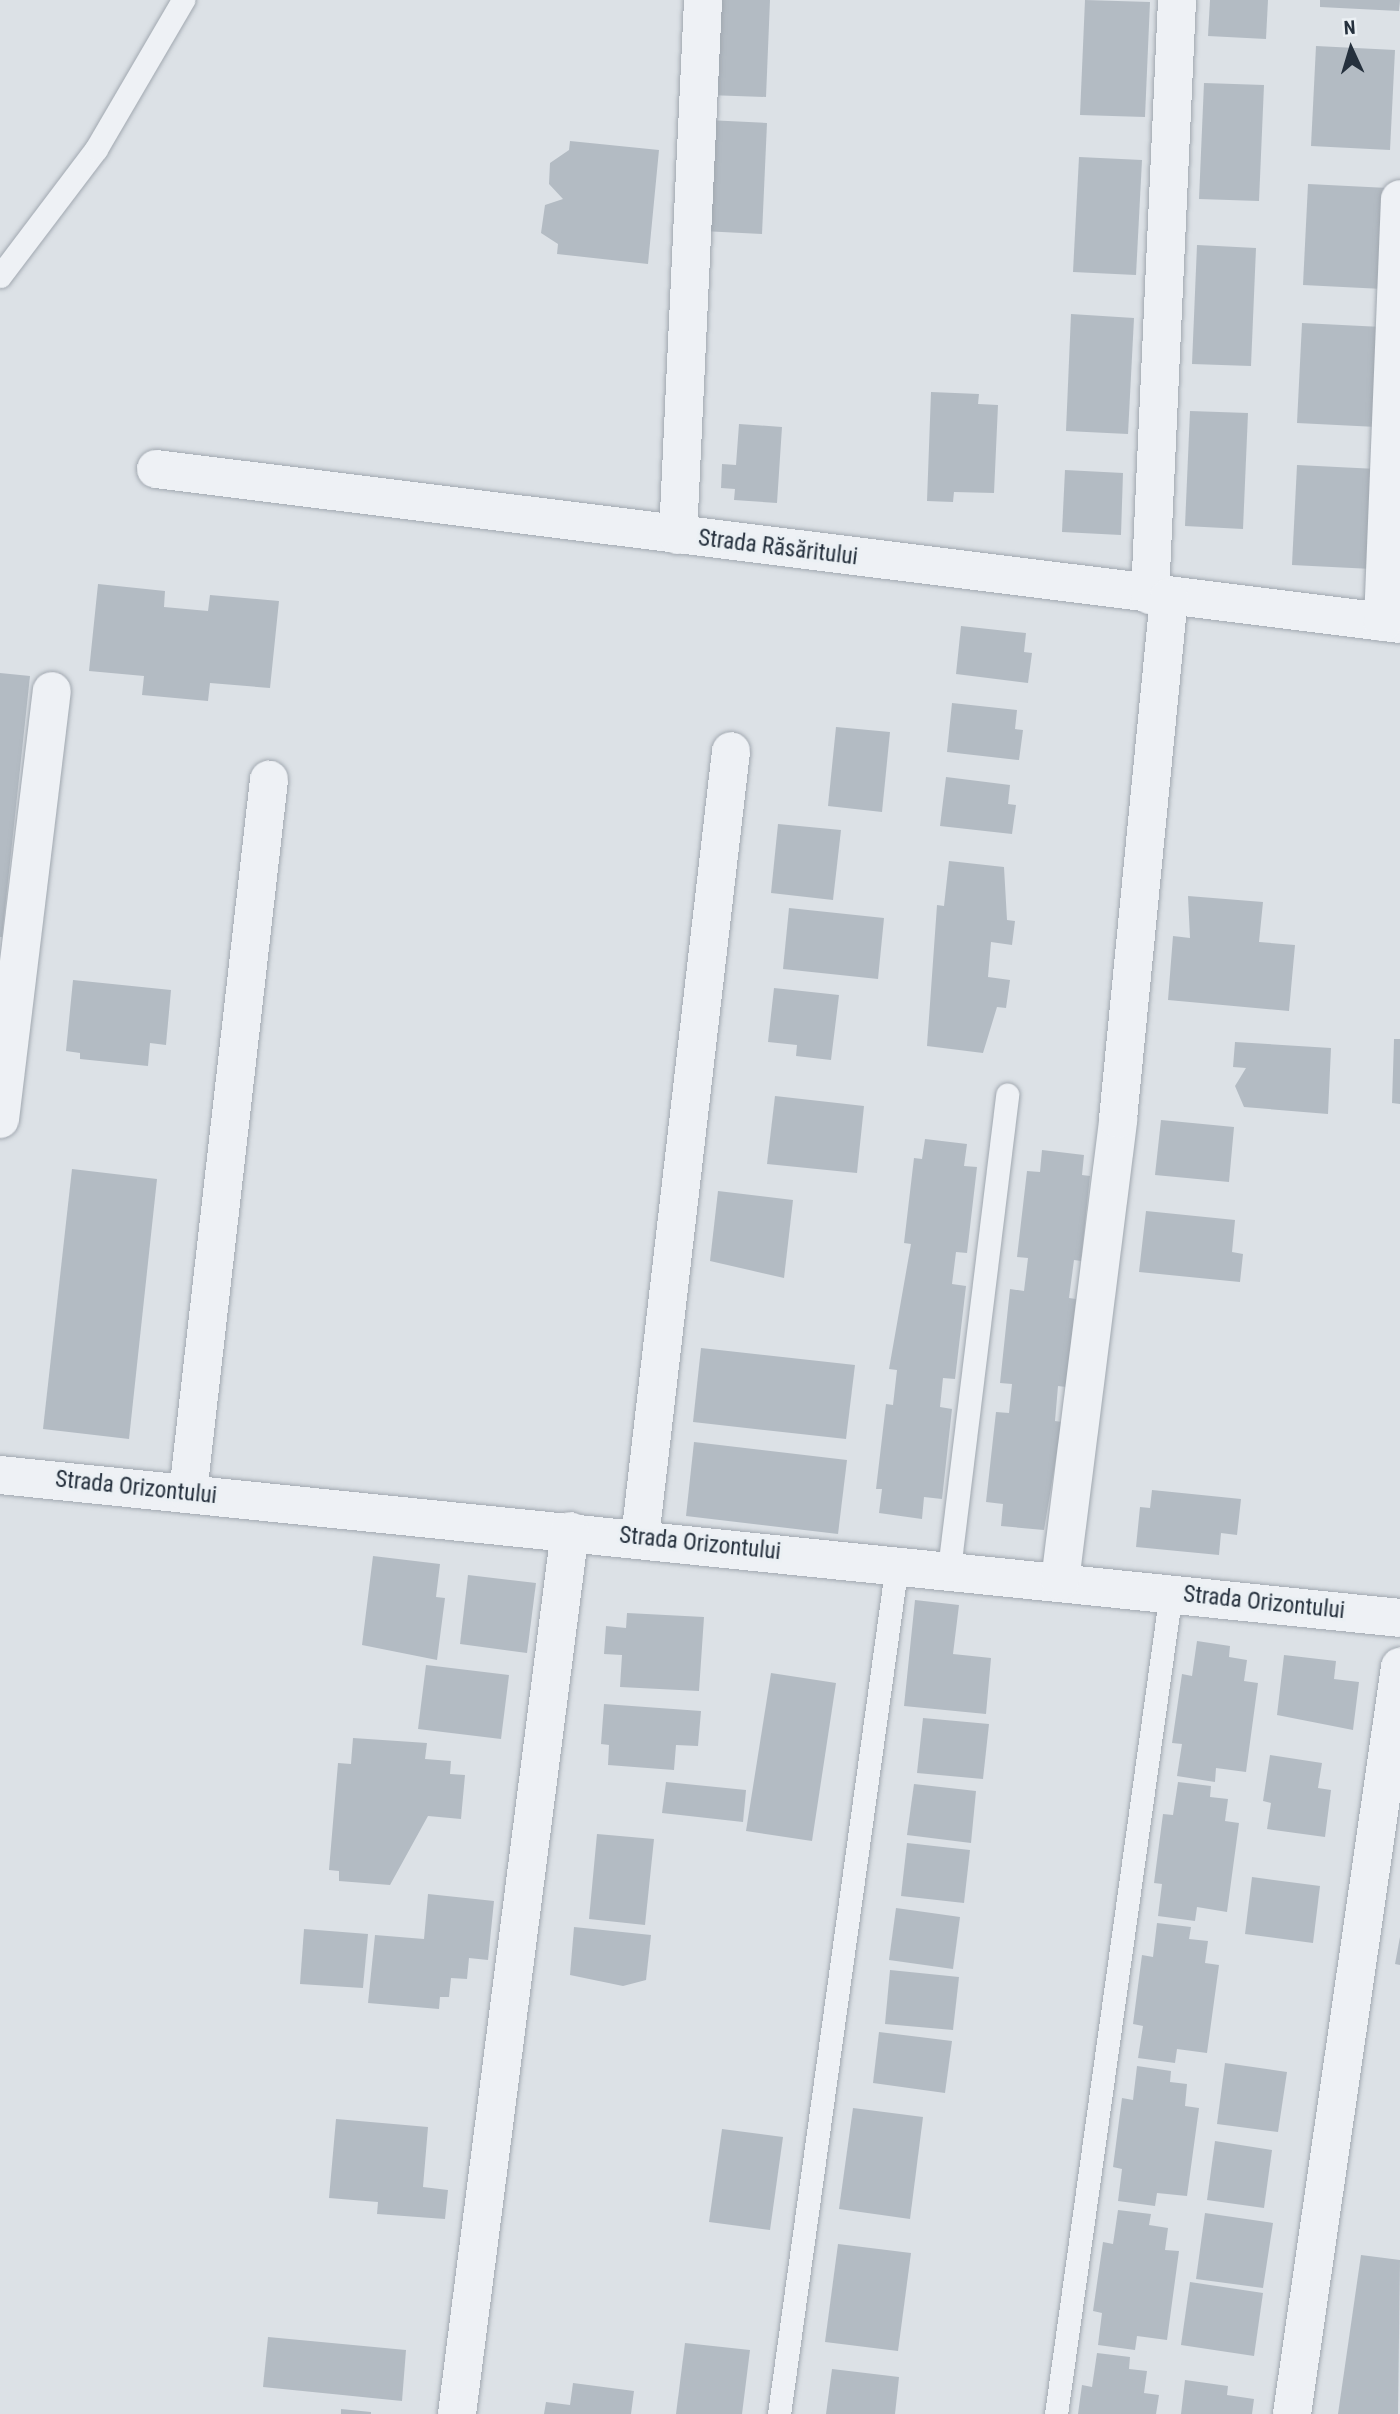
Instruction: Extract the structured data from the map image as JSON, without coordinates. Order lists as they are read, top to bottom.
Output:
{
  "streets": {
    "street": ["Strada Răsăritului", "Strada Orizontului"]
  },
  "north": "top"
}
